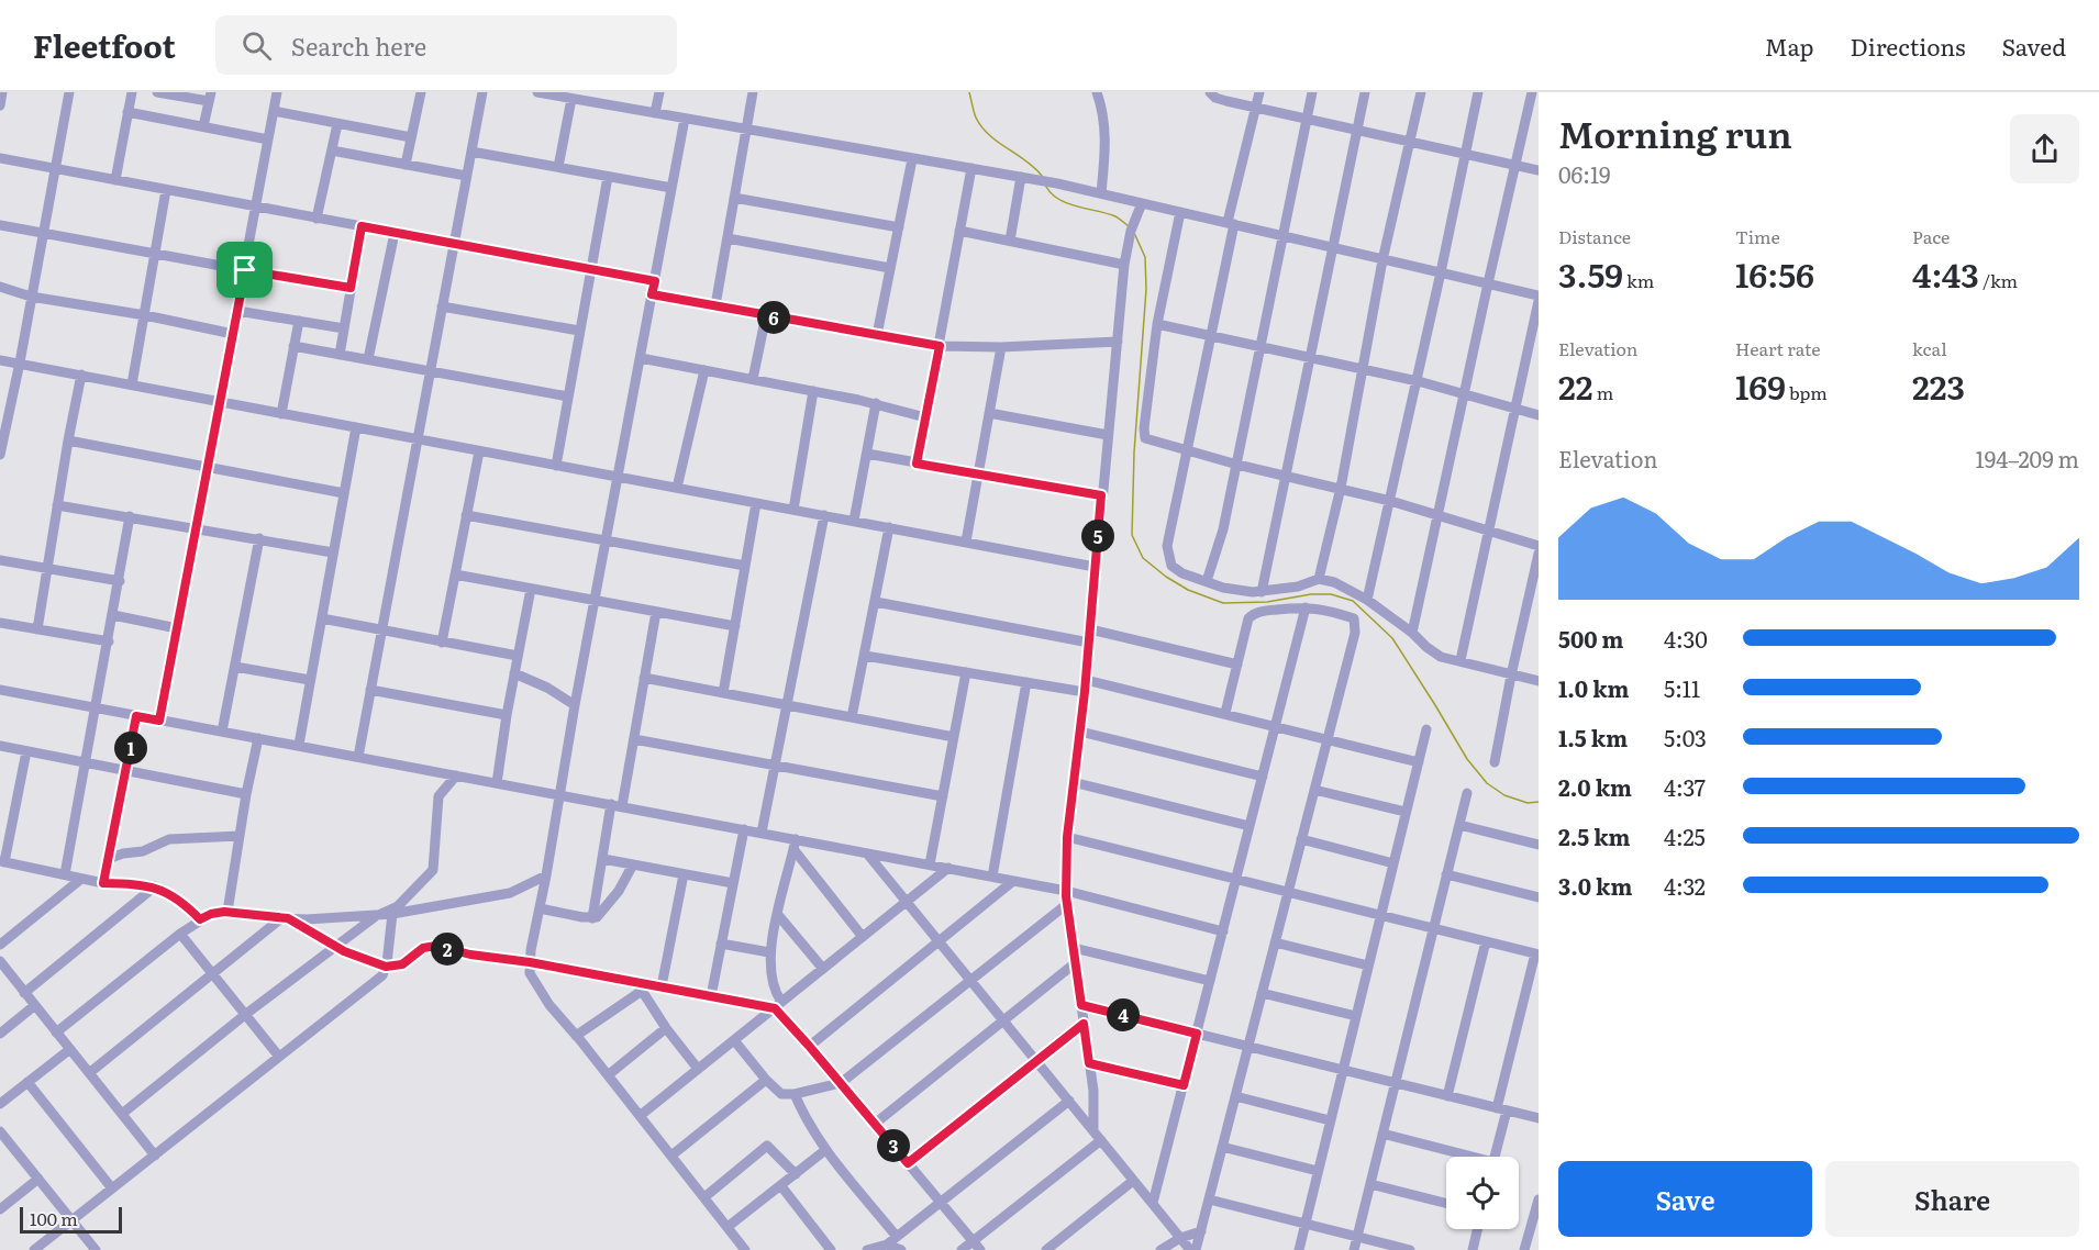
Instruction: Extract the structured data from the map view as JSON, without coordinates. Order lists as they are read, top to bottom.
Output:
{
  "scale_bar": "100 m",
  "page": {
    "header": "Fleetfoot",
    "search": "Search here",
    "nav": ["Map", "Directions", "Saved"],
    "heading": ["Morning run", "06:19"],
    "stats": [
      ["Distance", "3.59 km"],
      ["Time", "16:56"],
      ["Pace", "4:43 /km"],
      ["Elevation", "22 m"],
      ["Heart rate", "169 bpm"],
      ["kcal", "223"]
    ],
    "pins": [
      "6",
      "5",
      "1",
      "2",
      "4",
      "3"
    ],
    "chart": ["Elevation", "194–209 m"],
    "list": [
      {
        "name": "500 m",
        "note": "4:30"
      },
      {
        "name": "1.0 km",
        "note": "5:11"
      },
      {
        "name": "1.5 km",
        "note": "5:03"
      },
      {
        "name": "2.0 km",
        "note": "4:37"
      },
      {
        "name": "2.5 km",
        "note": "4:25"
      },
      {
        "name": "3.0 km",
        "note": "4:32"
      }
    ],
    "buttons": ["Save", "Share"],
    "scale": "100 m"
  }
}
